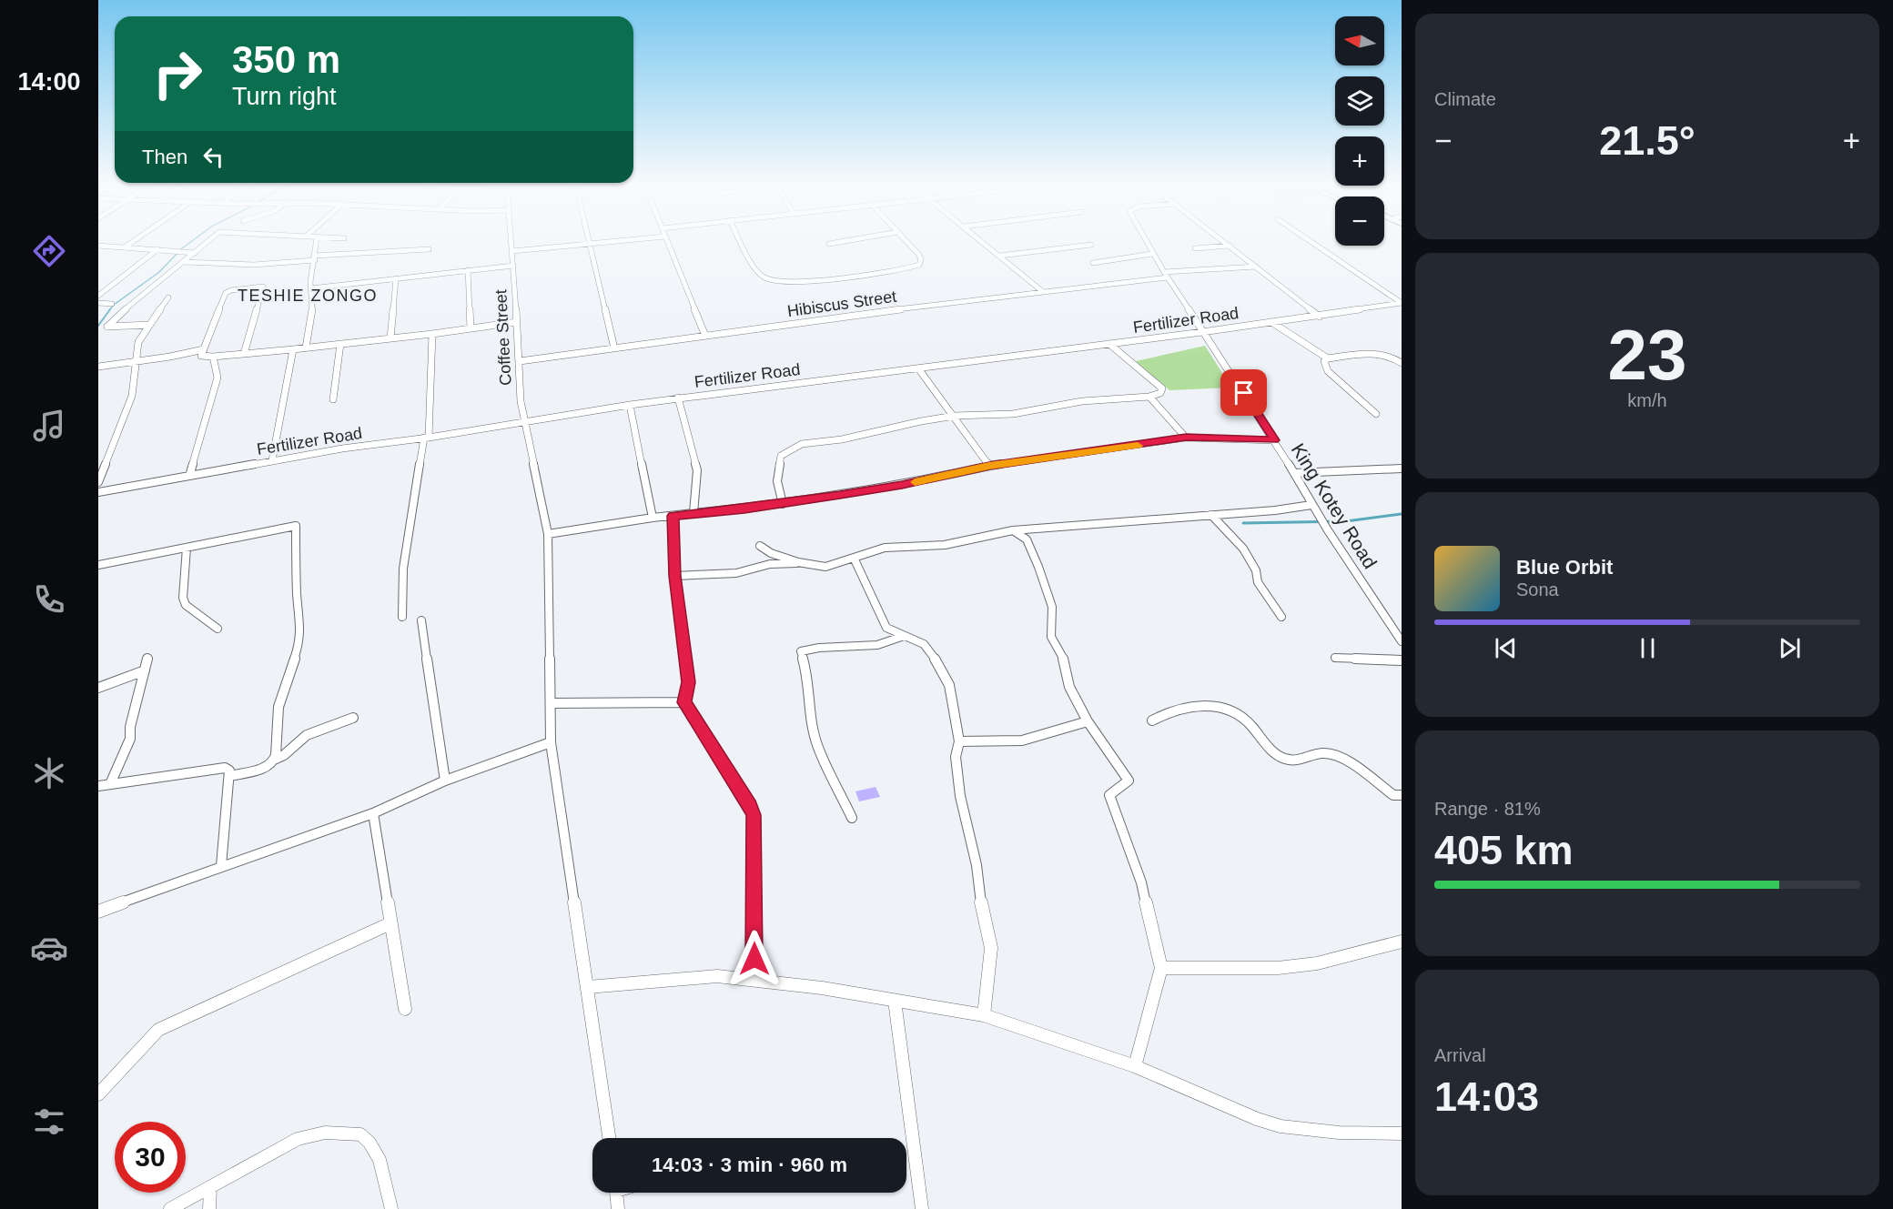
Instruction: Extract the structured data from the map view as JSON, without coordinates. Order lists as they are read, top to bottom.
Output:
{
  "streets": {
    "street": [
      "Hibiscus Street",
      "Fertilizer Road",
      "Coffee Street",
      "King Kotey Road"
    ]
  },
  "crossings": [
    ["Hibiscus Street", "Coffee Street"],
    ["Hibiscus Street", "King Kotey Road"],
    ["Fertilizer Road", "Coffee Street"],
    ["Fertilizer Road", "King Kotey Road"]
  ],
  "districts": ["TESHIE ZONGO"],
  "north": "left",
  "page": {
    "tabs": "14:00",
    "tile": [
      "Climate",
      ["23", "km/h"],
      ["Range · 81%", "405 km"],
      ["Arrival", "14:03"]
    ],
    "map_buttons": ["+", "−"],
    "turn": ["350 m", "Turn right"],
    "heat": ["−", "21.5°", "+"],
    "then": "Then",
    "song": ["Blue Orbit", "Sona"],
    "limit": "30",
    "trip": "14:03 · 3 min · 960 m"
  }
}
